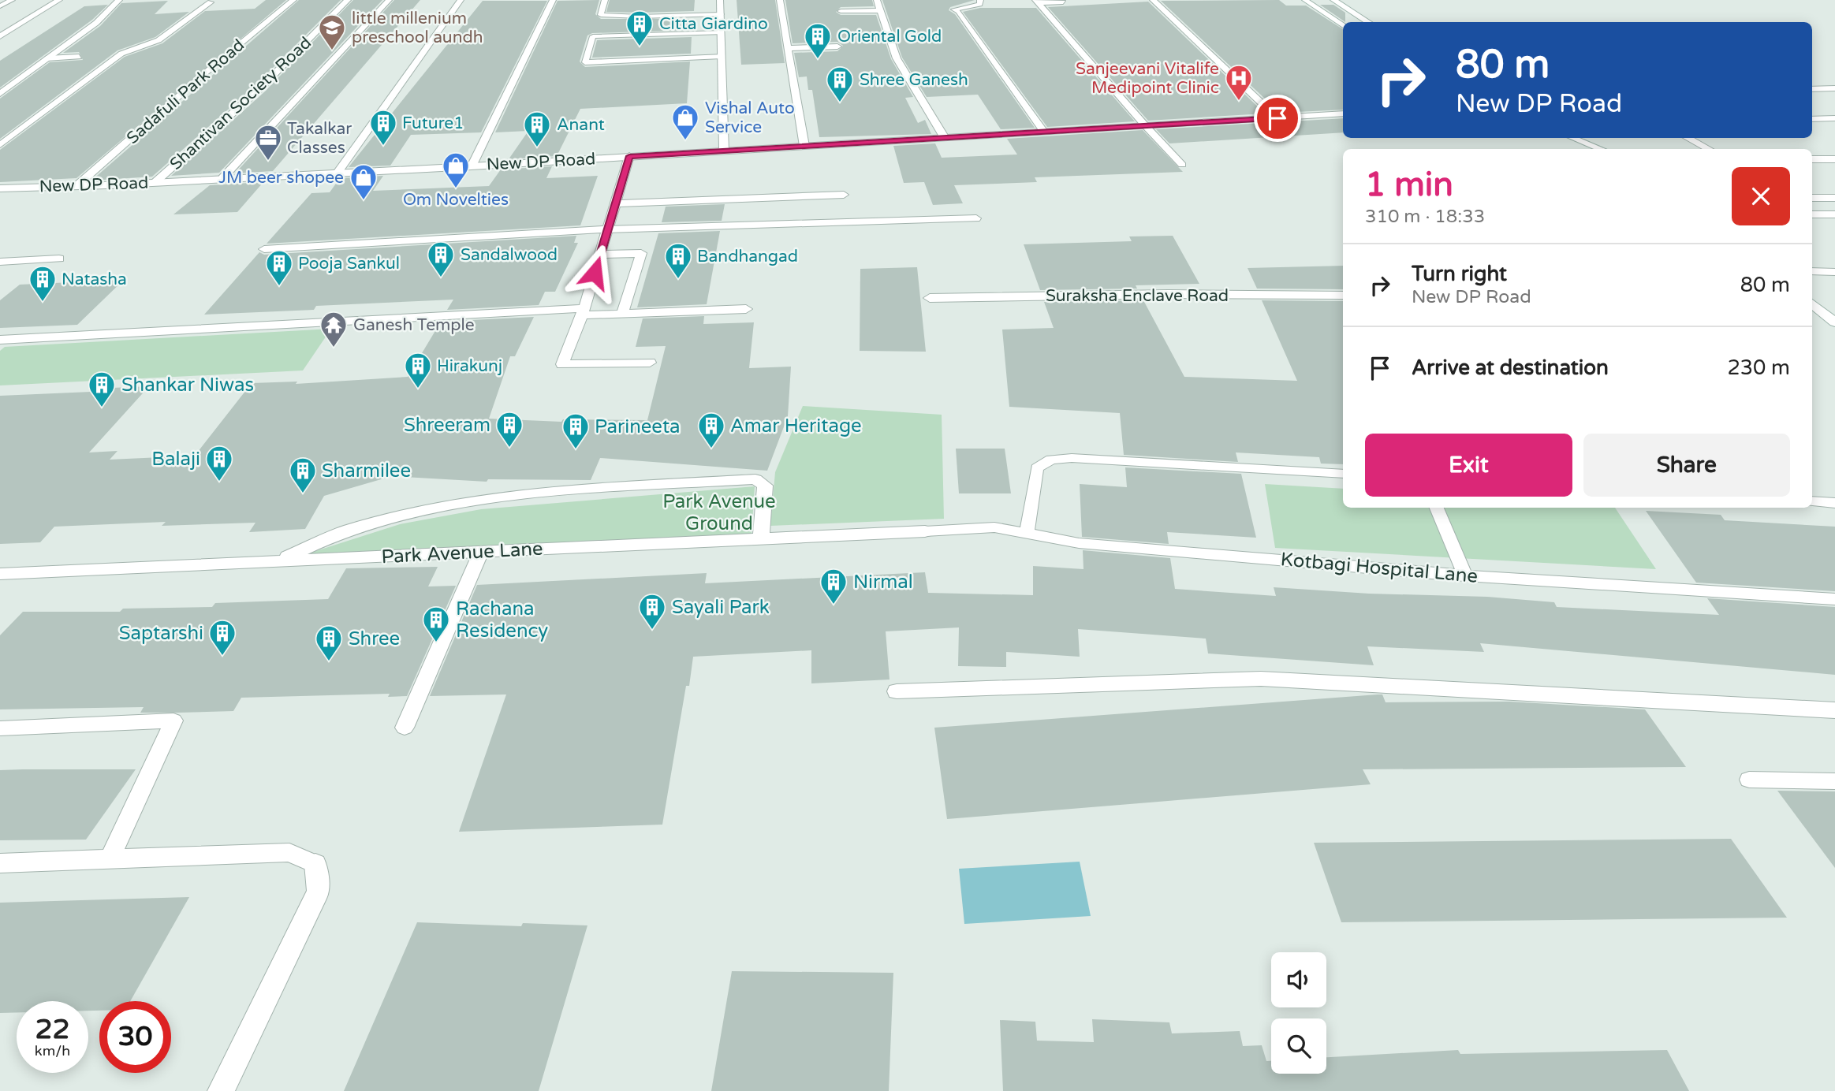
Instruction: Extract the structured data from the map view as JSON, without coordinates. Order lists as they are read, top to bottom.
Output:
{
  "streets": {
    "street": [
      "Sadafuli Park Road",
      "Shantivan Society Road",
      "New DP Road",
      "Suraksha Enclave Road",
      "Park Avenue Lane"
    ],
    "lane": ["Kotbagi Hospital Lane"]
  },
  "crossings": [
    ["Sadafuli Park Road", "New DP Road"],
    ["Shantivan Society Road", "New DP Road"],
    ["Park Avenue Lane", "Kotbagi Hospital Lane"]
  ],
  "parks": ["Park Avenue Ground"],
  "places": {
    "building": [
      "Citta Giardino",
      "Oriental Gold",
      "Shree Ganesh",
      "Future1",
      "Anant",
      "Sandalwood",
      "Bandhangad",
      "Pooja Sankul",
      "Natasha",
      "Hirakunj",
      "Shankar Niwas",
      "Shreeram",
      "Amar Heritage",
      "Parineeta",
      "Balaji",
      "Sharmilee",
      "Nirmal",
      "Sayali Park",
      "Rachana Residency",
      "Saptarshi",
      "Shree"
    ],
    "school or university": ["little millenium preschool aundh"],
    "hospital": ["Sanjeevani Vitalife Medipoint Clinic"],
    "shop": ["Vishal Auto Service", "Om Novelties", "JM beer shopee"],
    "office": ["Takalkar Classes"],
    "temple": ["Ganesh Temple"]
  },
  "page": {
    "turn": ["80 m", "New DP Road"],
    "heading": ["1 min", "310 m · 18:33"],
    "list": [
      {
        "name": "Turn right",
        "note": "New DP Road",
        "value": "80 m"
      },
      {
        "name": "Arrive at destination",
        "value": "230 m"
      }
    ],
    "buttons": ["Exit", "Share"],
    "speed": "22 km/h",
    "limit": "30"
  }
}
